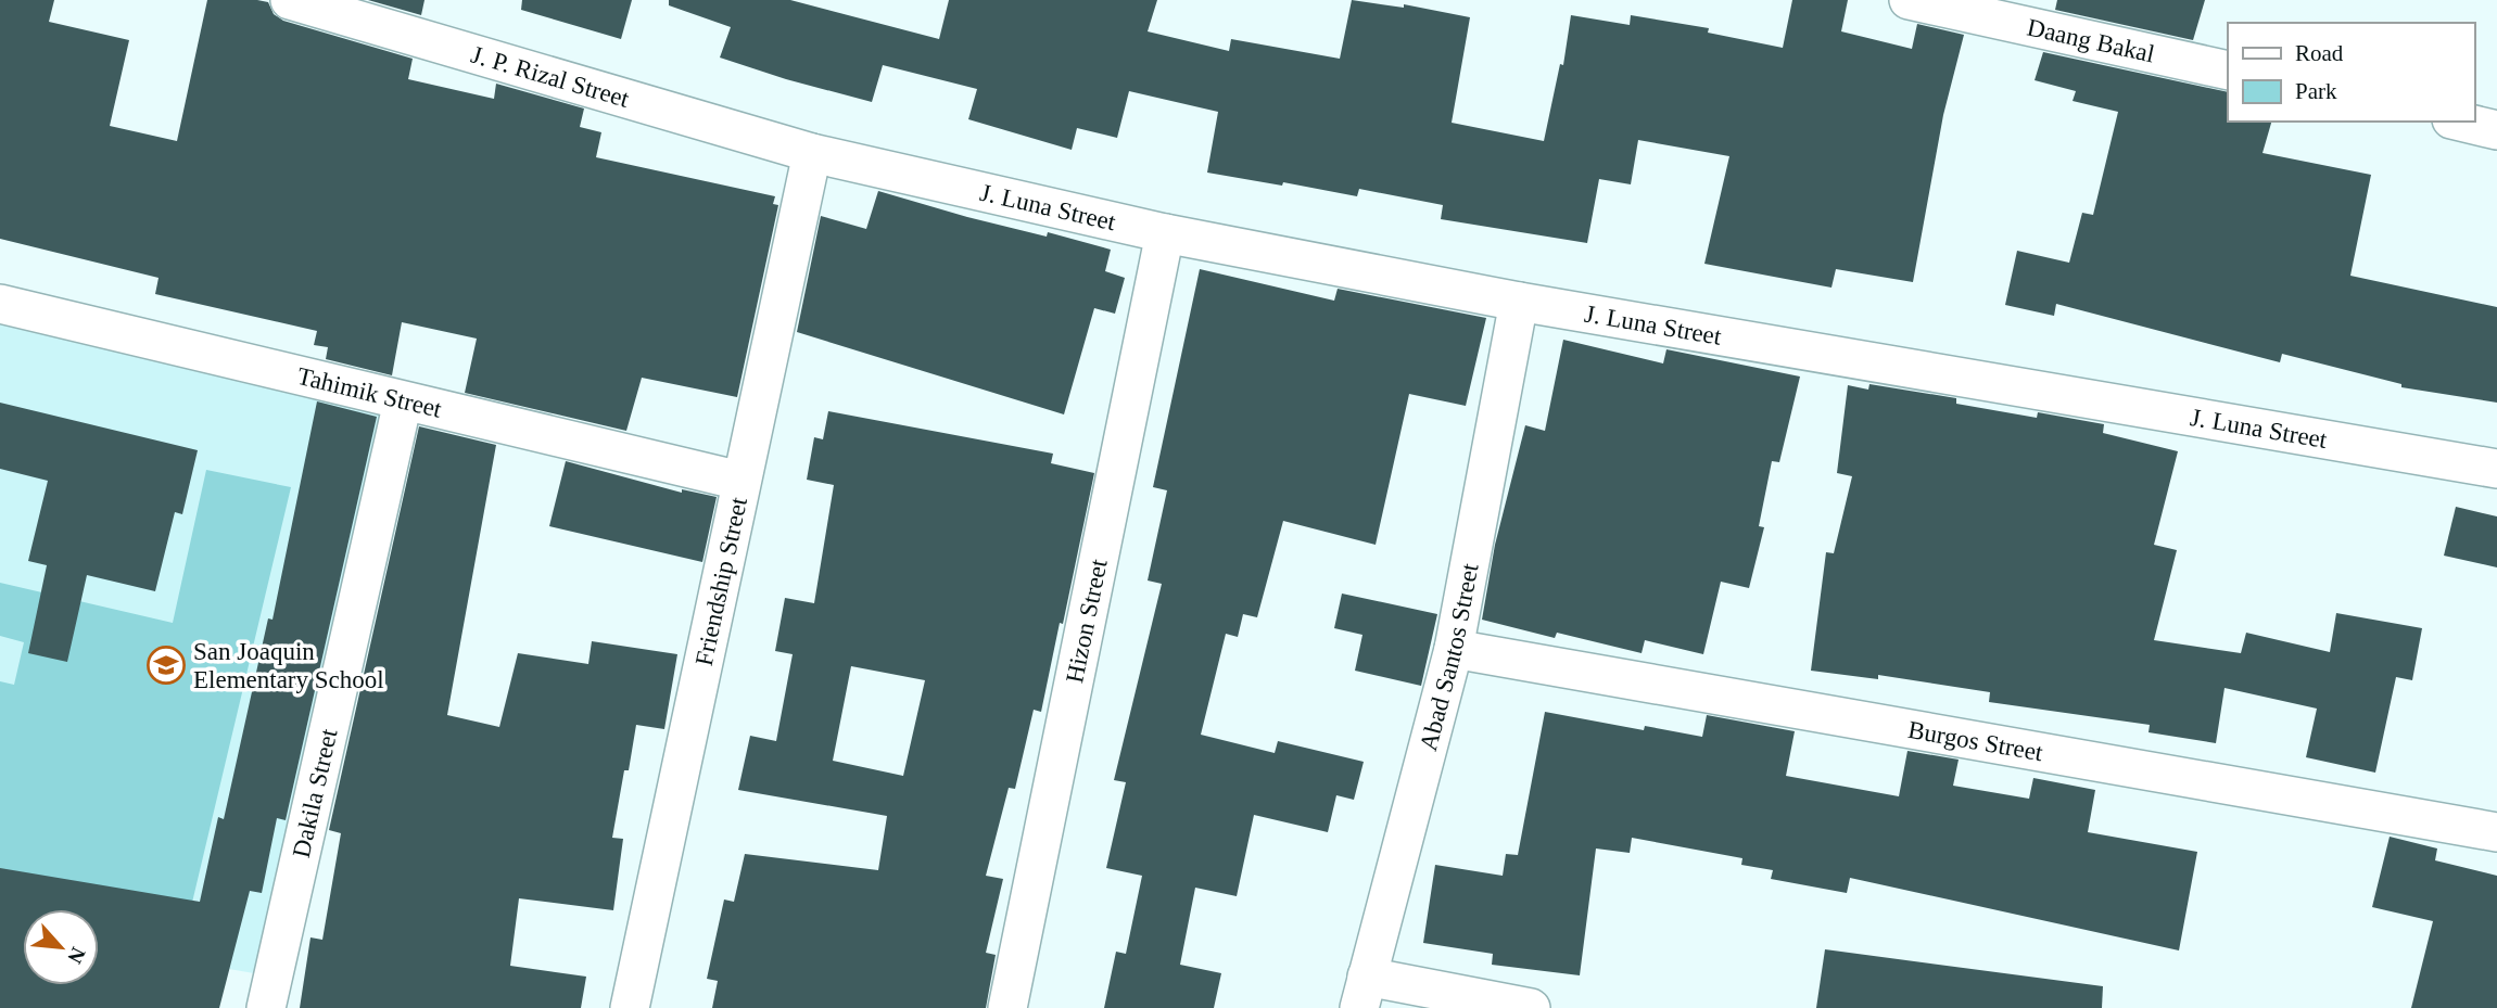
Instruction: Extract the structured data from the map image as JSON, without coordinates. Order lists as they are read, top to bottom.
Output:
{
  "streets": {
    "street": [
      "Daang Bakal",
      "J. P. Rizal Street",
      "J. Luna Street",
      "Tahimik Street",
      "Friendship Street",
      "Hizon Street",
      "Abad Santos Street",
      "Burgos Street",
      "Dakila Street"
    ]
  },
  "crossings": [
    ["J. P. Rizal Street", "J. Luna Street"],
    ["J. P. Rizal Street", "Friendship Street"],
    ["J. Luna Street", "Friendship Street"],
    ["J. Luna Street", "Hizon Street"],
    ["J. Luna Street", "Abad Santos Street"],
    ["Tahimik Street", "Friendship Street"],
    ["Tahimik Street", "Dakila Street"],
    ["Abad Santos Street", "Burgos Street"]
  ],
  "places": {
    "school or university": ["San Joaquin Elementary School"]
  },
  "legend": ["Road", "Park"],
  "north": "bottom right"
}
